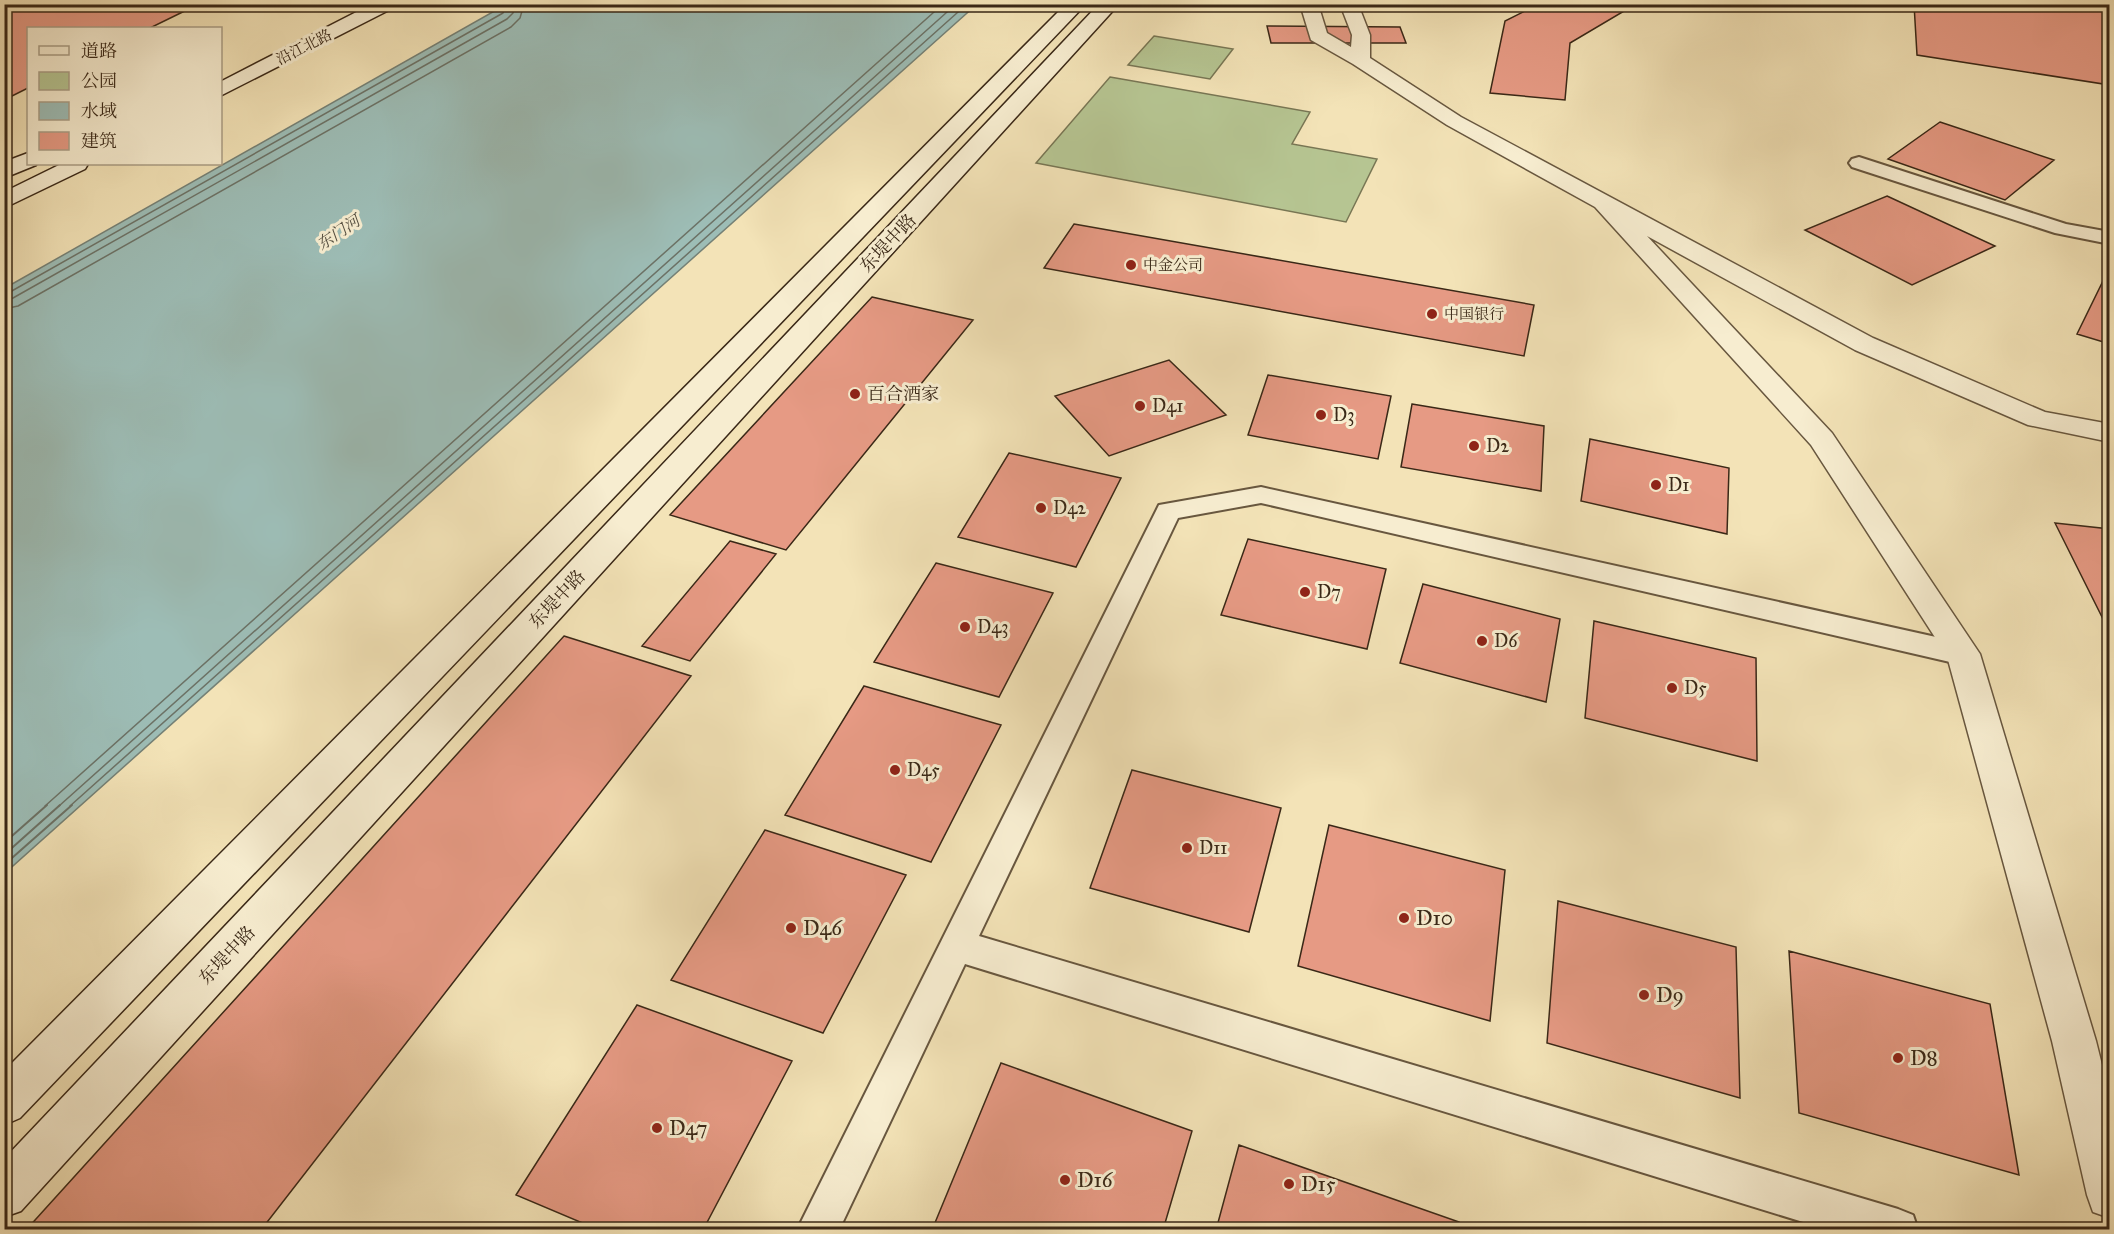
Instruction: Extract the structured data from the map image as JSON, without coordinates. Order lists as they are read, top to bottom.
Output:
{
  "streets": {
    "main road": ["沿江北路", "东堤中路"]
  },
  "water": ["东门河"],
  "places": [
    "中金公司",
    "中国银行",
    "百合酒家",
    "D41",
    "D3",
    "D2",
    "D1",
    "D42",
    "D7",
    "D43",
    "D6",
    "D5",
    "D45",
    "D11",
    "D10",
    "D46",
    "D9",
    "D8",
    "D47",
    "D16",
    "D15"
  ],
  "legend": [
    "道路",
    "公园",
    "水域",
    "建筑"
  ]
}
